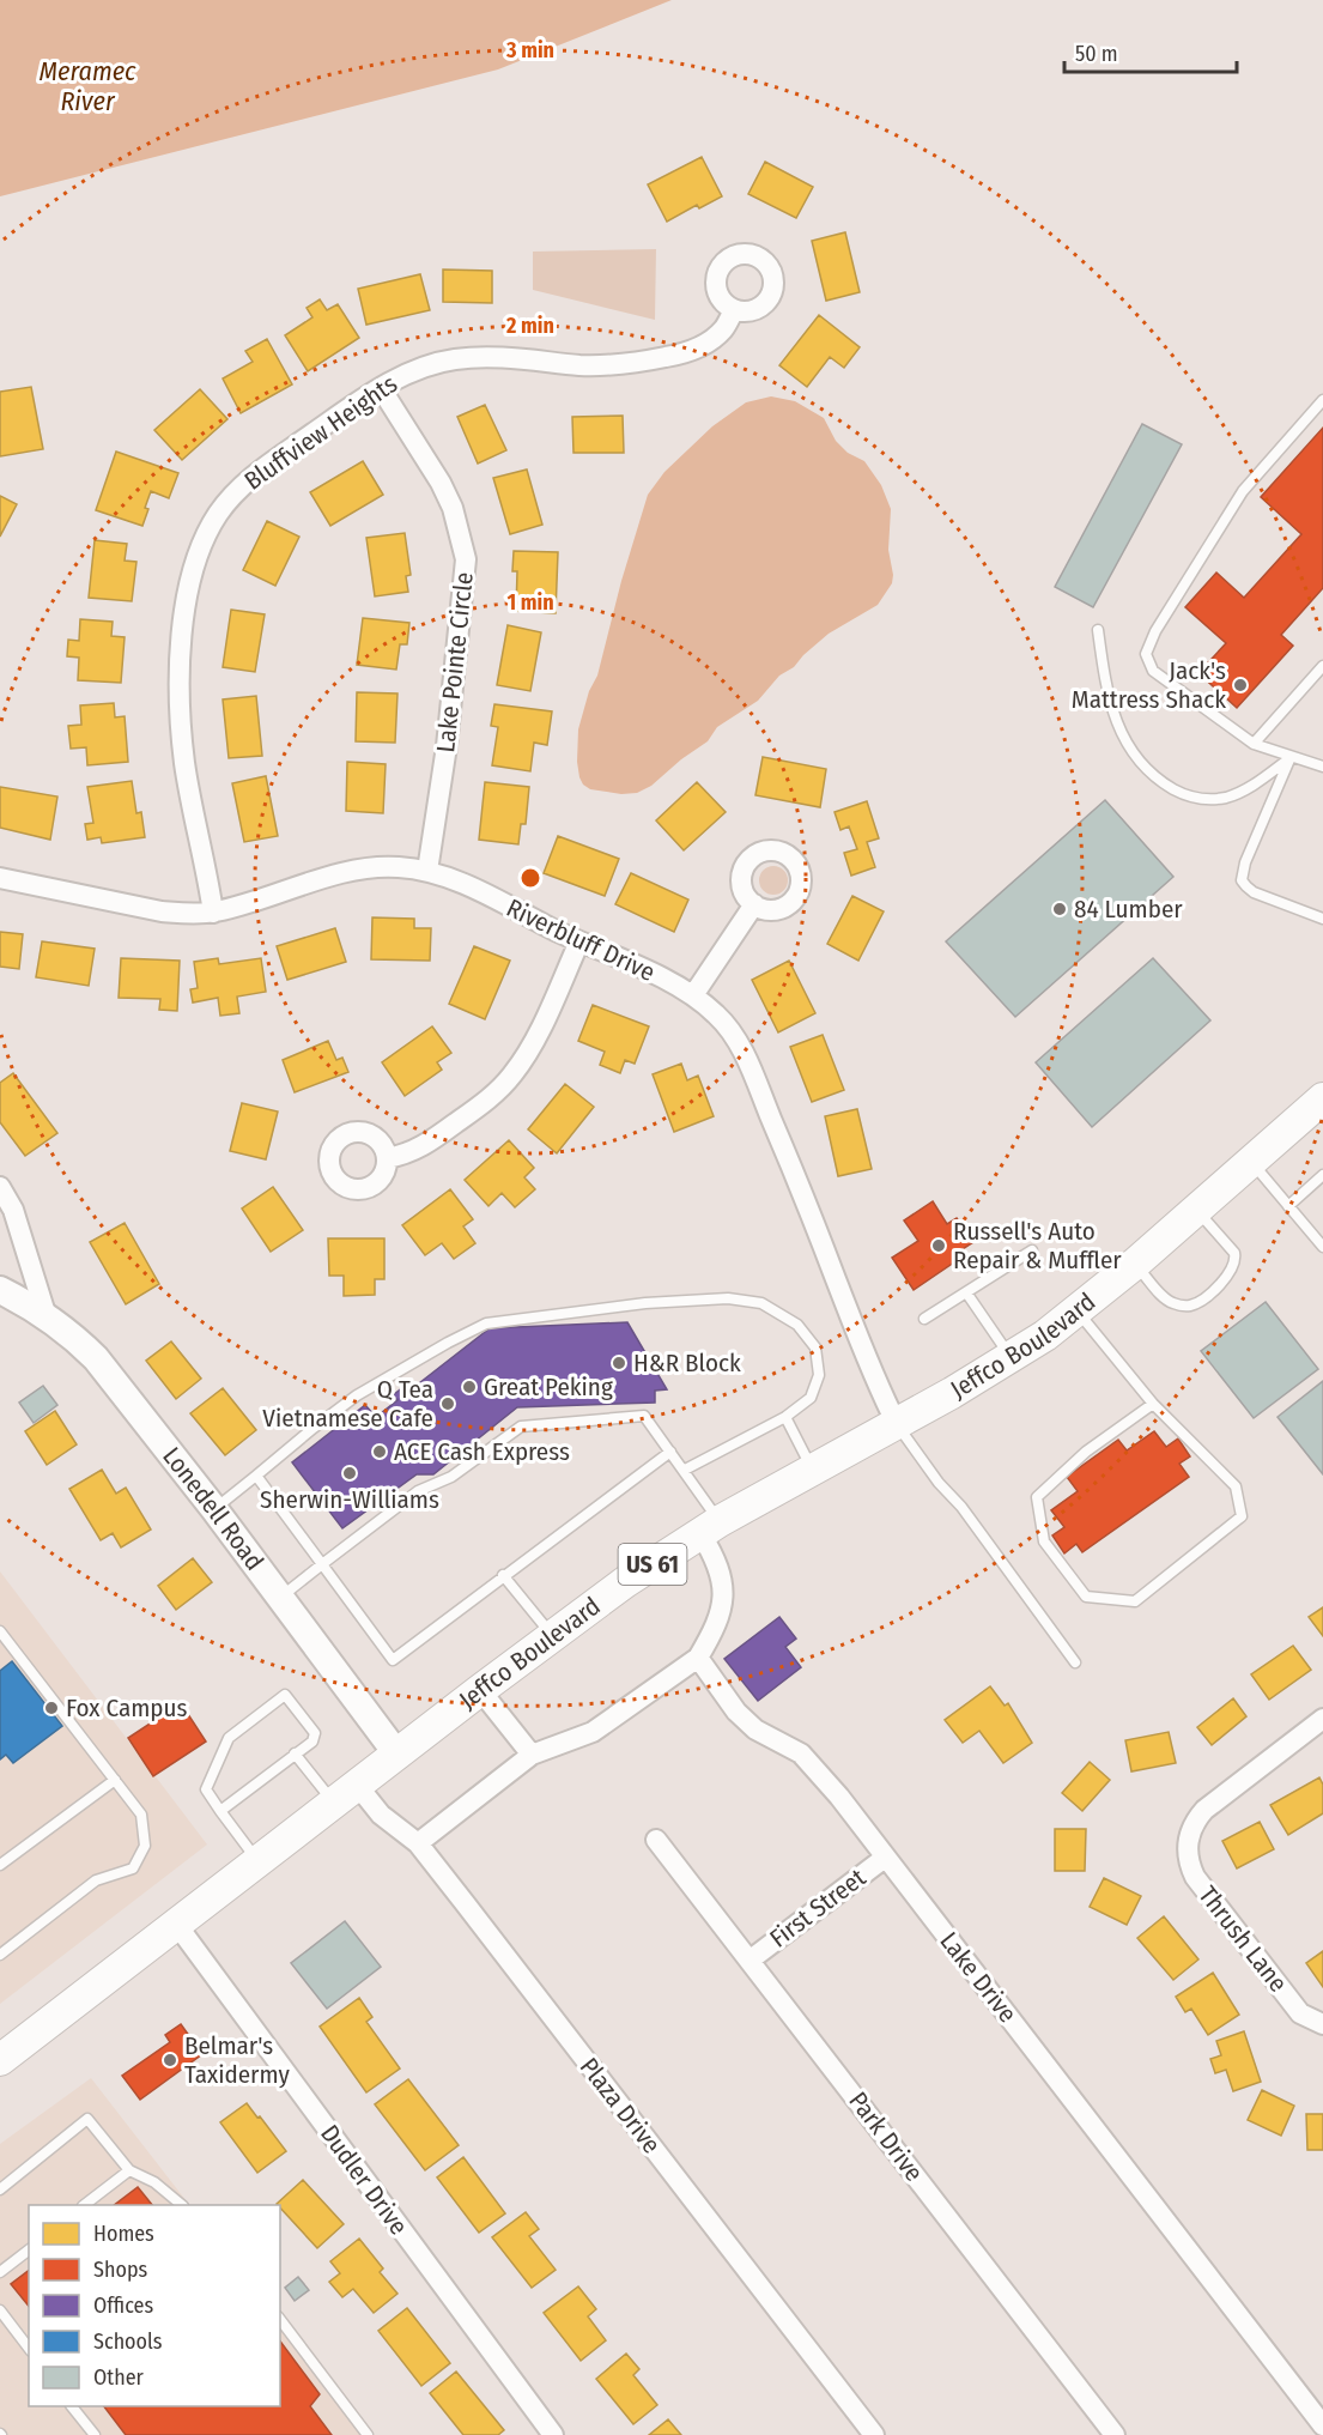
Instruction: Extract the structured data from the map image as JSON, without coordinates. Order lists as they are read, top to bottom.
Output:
{
  "streets": {
    "main road": ["Jeffco Boulevard", "US 61"],
    "street": [
      "Bluffview Heights",
      "Lake Pointe Circle",
      "Riverbluff Drive",
      "Lonedell Road",
      "First Street",
      "Thrush Lane",
      "Lake Drive",
      "Plaza Drive",
      "Park Drive",
      "Dudler Drive"
    ]
  },
  "crossings": [
    ["Bluffview Heights", "Lake Pointe Circle"],
    ["Bluffview Heights", "Riverbluff Drive"],
    ["Lake Pointe Circle", "Riverbluff Drive"],
    ["Riverbluff Drive", "Jeffco Boulevard"],
    ["Jeffco Boulevard", "Lonedell Road"],
    ["Jeffco Boulevard", "Plaza Drive"],
    ["Jeffco Boulevard", "Dudler Drive"],
    ["First Street", "Lake Drive"],
    ["First Street", "Park Drive"]
  ],
  "water": ["Meramec River"],
  "places": [
    "Jack's Mattress Shack",
    "84 Lumber",
    "Russell's Auto Repair & Muffler",
    "H&R Block",
    "Great Peking",
    "Q Tea Vietnamese Cafe",
    "ACE Cash Express",
    "Sherwin-Williams",
    "Fox Campus",
    "Belmar's Taxidermy"
  ],
  "legend": [
    "Homes",
    "Shops",
    "Offices",
    "Schools",
    "Other"
  ],
  "scale_bar": "50 m",
  "rings": ["3 min", "2 min", "1 min"]
}
